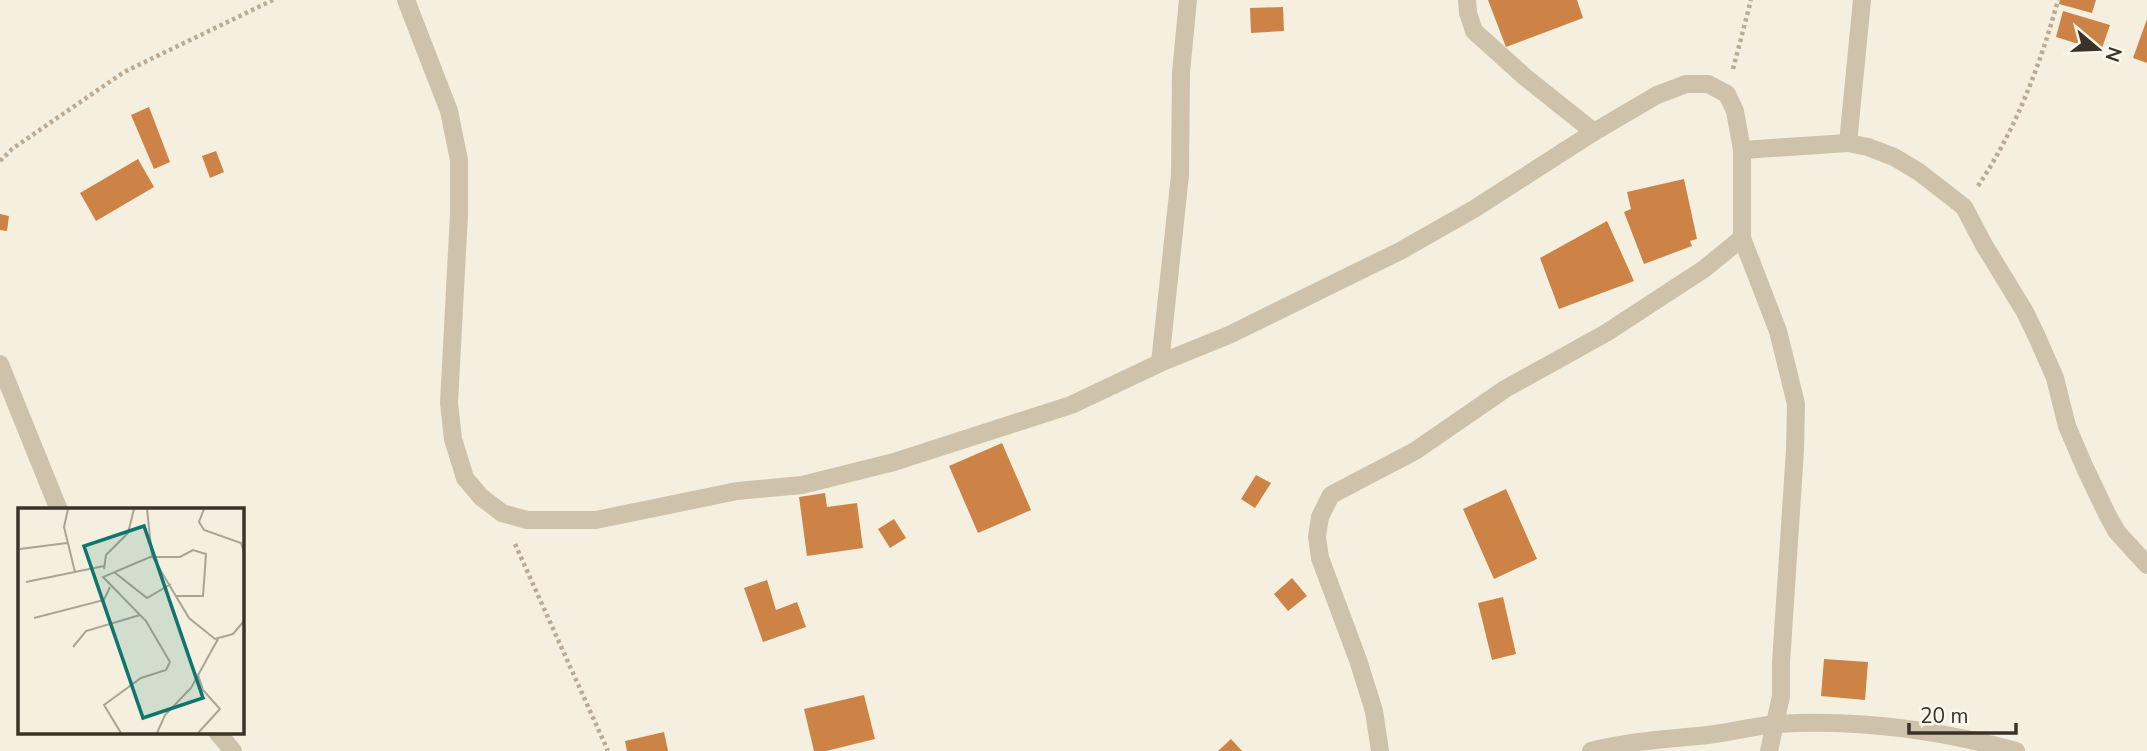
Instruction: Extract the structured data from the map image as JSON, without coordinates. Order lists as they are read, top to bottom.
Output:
{
  "scale_bar": "20 m",
  "north": "right"
}
